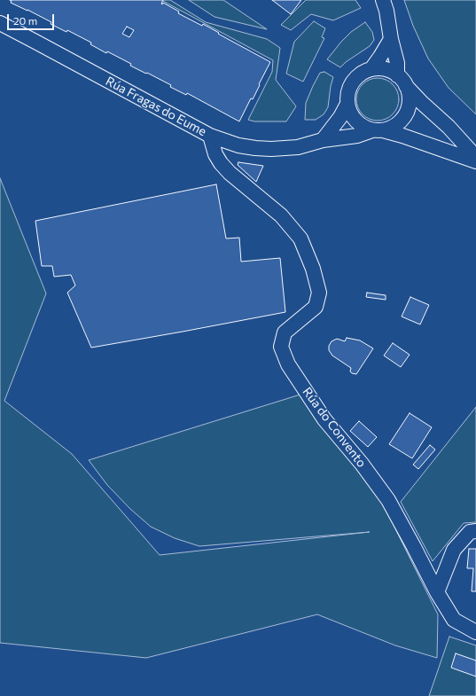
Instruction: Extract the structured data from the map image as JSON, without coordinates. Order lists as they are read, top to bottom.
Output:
{
  "streets": {
    "street": ["Rúa Fragas do Eume", "Rúa do Convento"]
  },
  "crossings": [
    ["Rúa Fragas do Eume", "Rúa do Convento"]
  ],
  "scale_bar": "20 m"
}
